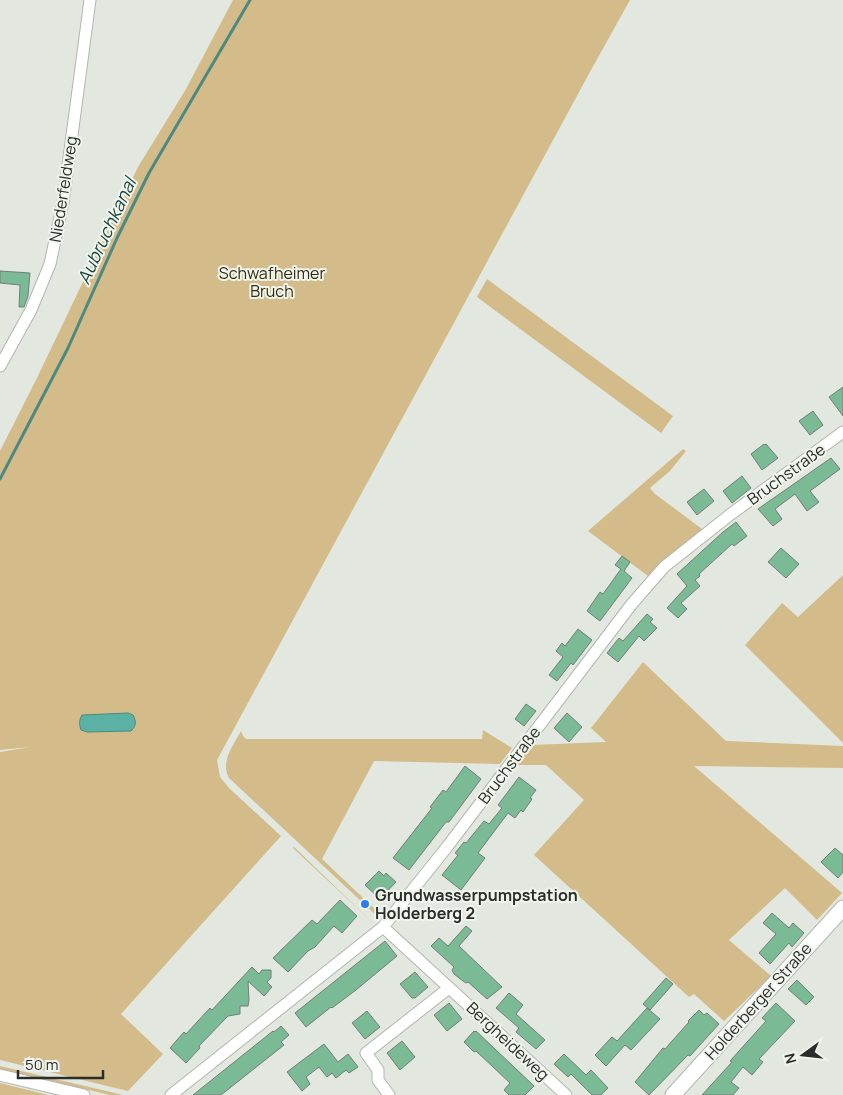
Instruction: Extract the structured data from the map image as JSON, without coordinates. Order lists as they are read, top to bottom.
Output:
{
  "streets": {
    "main road": ["Holderberger Straße"],
    "street": ["Niederfeldweg", "Bruchstraße", "Bergheideweg"]
  },
  "crossings": [
    ["Bruchstraße", "Bergheideweg"]
  ],
  "water": ["Aubruchkanal"],
  "parks": ["Schwafheimer Bruch"],
  "places": ["Grundwasserpumpstation Holderberg 2"],
  "scale_bar": "50 m",
  "north": "left"
}
